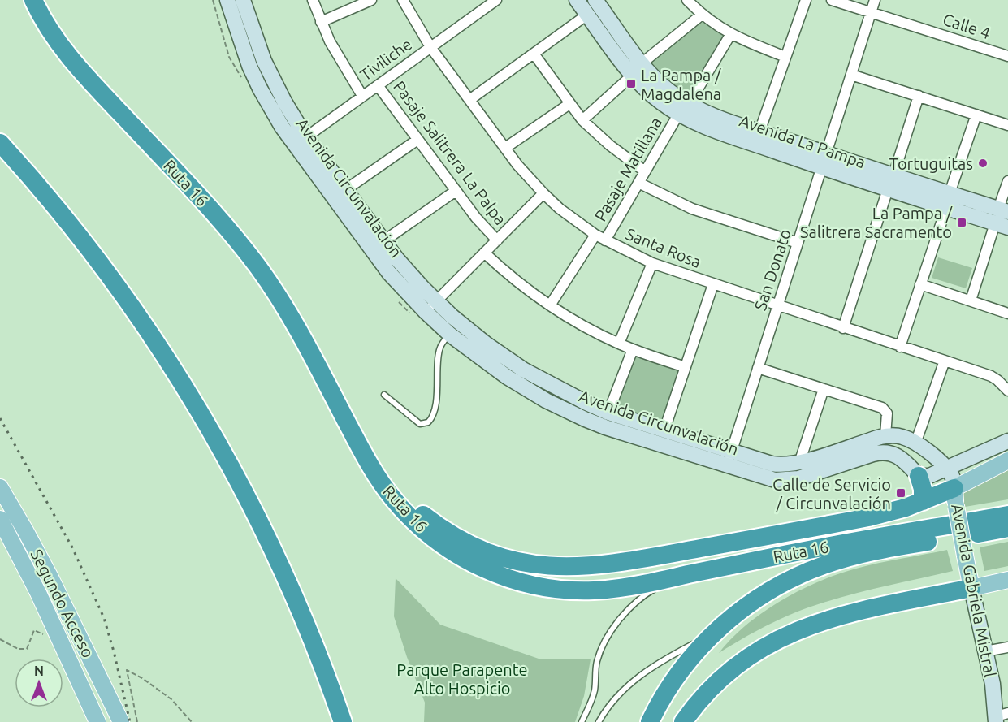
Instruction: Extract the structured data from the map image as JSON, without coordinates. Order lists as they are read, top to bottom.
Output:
{
  "streets": {
    "highway": ["Ruta 16"],
    "main road": ["Avenida Gabriela Mistral", "Segundo Acceso"],
    "street": [
      "Calle 4",
      "Tiviliche",
      "Avenida La Pampa",
      "Pasaje Salitrera La Palpa",
      "Pasaje Matillana",
      "Avenida Circunvalación",
      "Santa Rosa",
      "San Donato"
    ]
  },
  "crossings": [
    ["Calle 4", "San Donato"],
    ["Tiviliche", "Pasaje Salitrera La Palpa"],
    ["Tiviliche", "Avenida Circunvalación"],
    ["Tiviliche", "Santa Rosa"],
    ["Avenida La Pampa", "Pasaje Matillana"],
    ["Avenida La Pampa", "San Donato"],
    ["Pasaje Matillana", "Santa Rosa"],
    ["Avenida Circunvalación", "San Donato"],
    ["Santa Rosa", "San Donato"]
  ],
  "parks": ["Parque Parapente Alto Hospicio"],
  "places": {
    "transit": ["La Pampa / Magdalena", "La Pampa / Salitrera Sacramento", "Calle de Servicio / Circunvalación"],
    "other": ["Tortuguitas"]
  },
  "north": "top"
}
